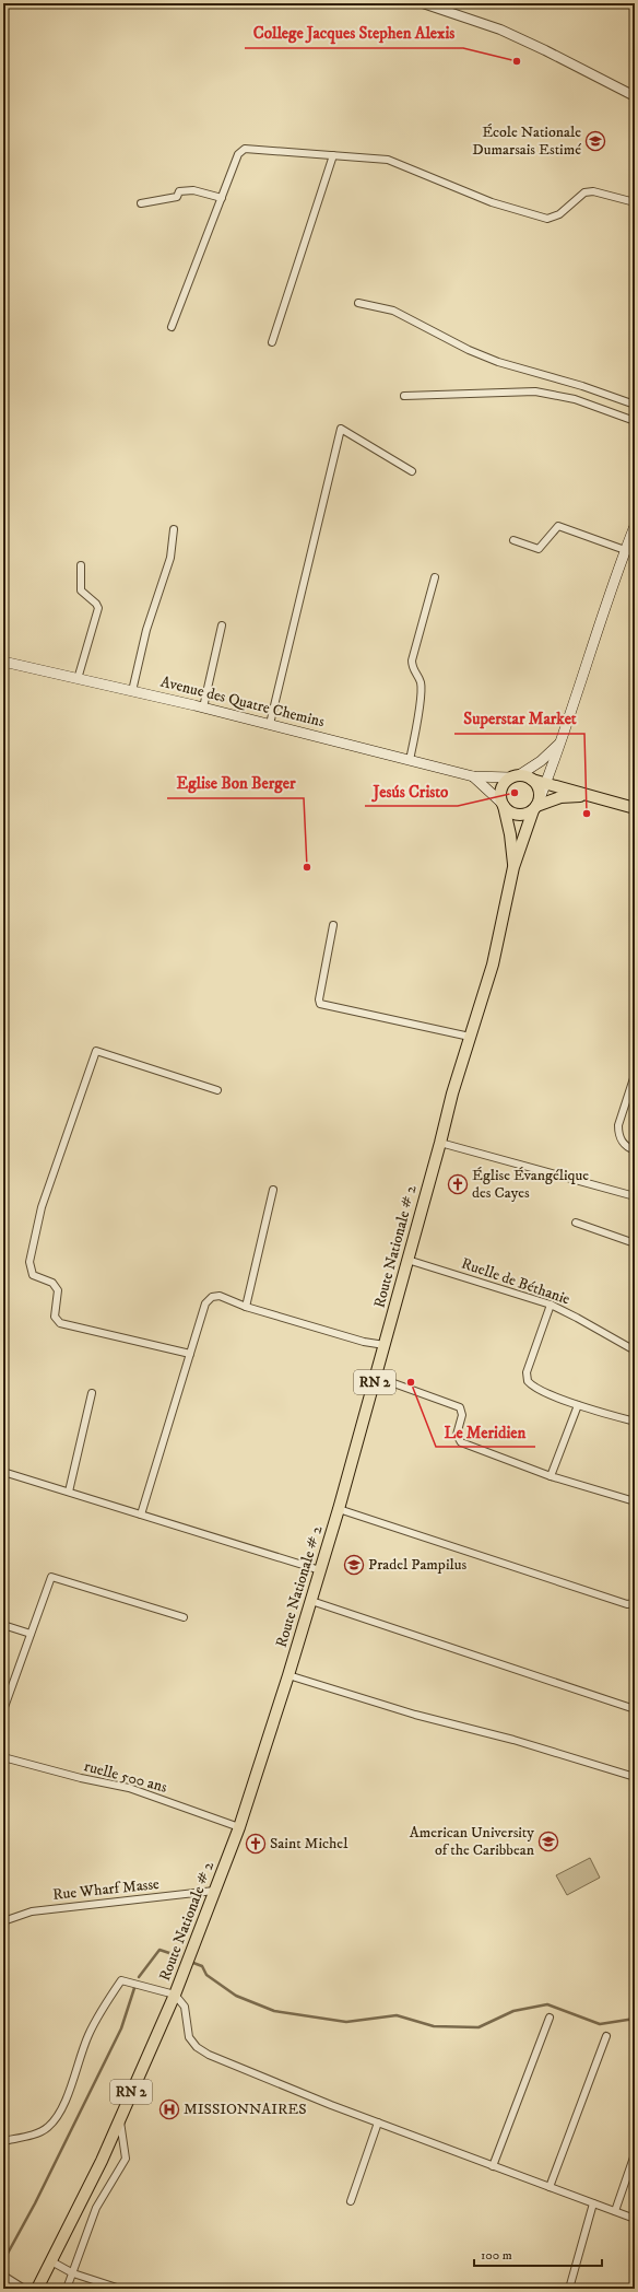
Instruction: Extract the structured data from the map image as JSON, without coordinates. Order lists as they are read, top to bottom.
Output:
{
  "streets": {
    "main road": ["Avenue des Quatre Chemins", "Route Nationale # 2", "RN 2"],
    "street": ["Ruelle de Béthanie", "ruelle 500 ans", "Rue Wharf Masse"]
  },
  "crossings": [
    ["Avenue des Quatre Chemins", "Route Nationale # 2"],
    ["Route Nationale # 2", "Ruelle de Béthanie"],
    ["Route Nationale # 2", "ruelle 500 ans"],
    ["Route Nationale # 2", "Rue Wharf Masse"]
  ],
  "places": {
    "other": [
      "College Jacques Stephen Alexis",
      "Jesús Cristo",
      "Superstar Market",
      "Eglise Bon Berger",
      "Le Meridien"
    ],
    "school or university": ["École Nationale Dumarsais Estimé", "Pradel Pampilus", "American University of the Caribbean"],
    "church": ["Église Évangélique des Cayes", "Saint Michel"],
    "hospital": ["MISSIONNAIRES"]
  },
  "scale_bar": "100 m"
}
